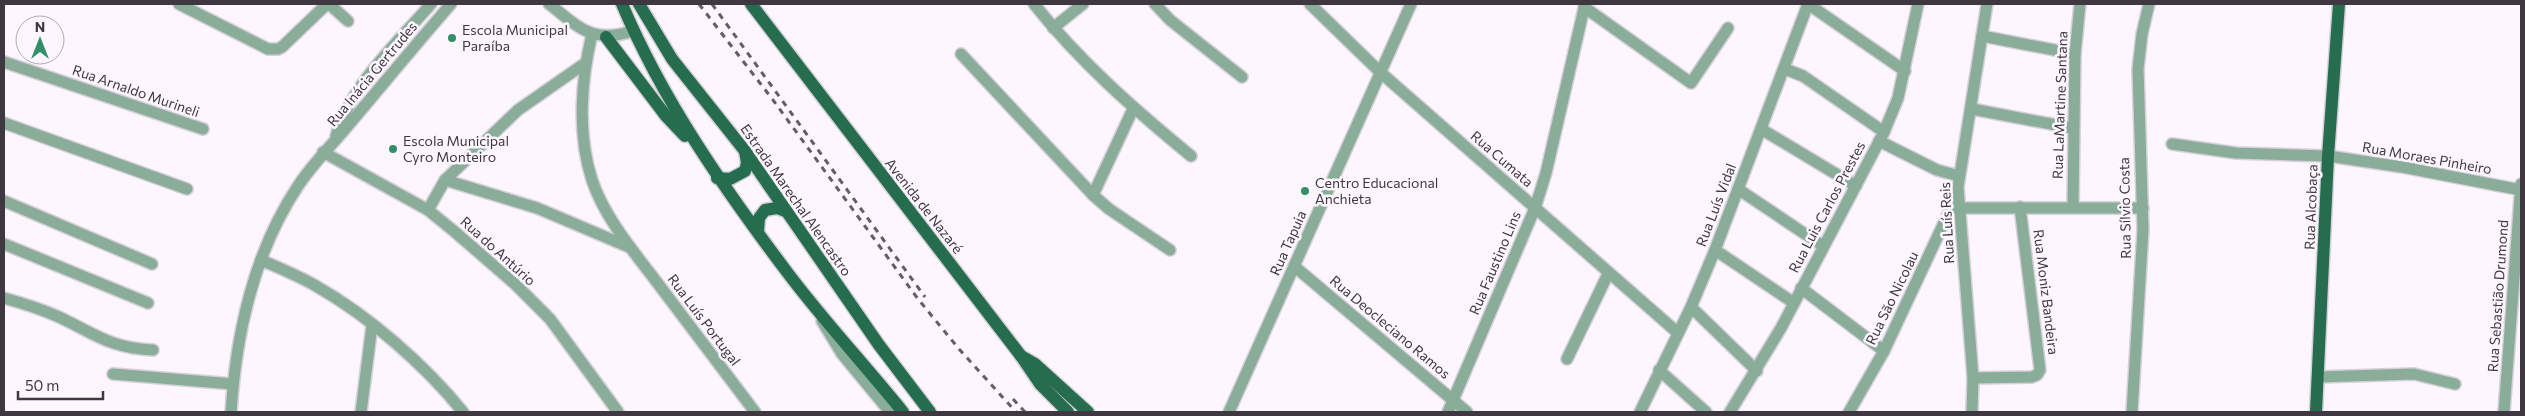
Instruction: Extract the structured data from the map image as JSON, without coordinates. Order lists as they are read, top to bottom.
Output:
{
  "streets": {
    "main road": ["Estrada Marechal Alencastro", "Avenida de Nazaré", "Rua Alcobaça"],
    "street": [
      "Rua Inácia Gertrudes",
      "Rua Arnaldo Murineli",
      "Rua LaMartine Santana",
      "Rua Moraes Pinheiro",
      "Rua Cumata",
      "Rua Luís Vidal",
      "Rua Luis Carlos Prestes",
      "Rua Sílvio Costa",
      "Rua Luís Reis",
      "Rua Tapuia",
      "Rua do Antúrio",
      "Rua Faustino Lins",
      "Rua Moniz Bandeira",
      "Rua Sebastião Drumond",
      "Rua São Nicolau",
      "Rua Luís Portugal",
      "Rua Deocleciano Ramos"
    ]
  },
  "crossings": [
    ["Rua Inácia Gertrudes", "Rua do Antúrio"],
    ["Rua Moraes Pinheiro", "Rua Alcobaça"],
    ["Rua Moraes Pinheiro", "Rua Sebastião Drumond"],
    ["Rua Cumata", "Rua Luís Vidal"],
    ["Rua Cumata", "Rua Tapuia"],
    ["Rua Cumata", "Rua Faustino Lins"],
    ["Rua Luís Reis", "Rua Moniz Bandeira"],
    ["Rua Luís Reis", "Rua São Nicolau"],
    ["Rua Tapuia", "Rua Deocleciano Ramos"],
    ["Rua Faustino Lins", "Rua Deocleciano Ramos"]
  ],
  "places": ["Escola Municipal Paraíba", "Escola Municipal Cyro Monteiro", "Centro Educacional Anchieta"],
  "scale_bar": "50 m",
  "north": "top"
}
